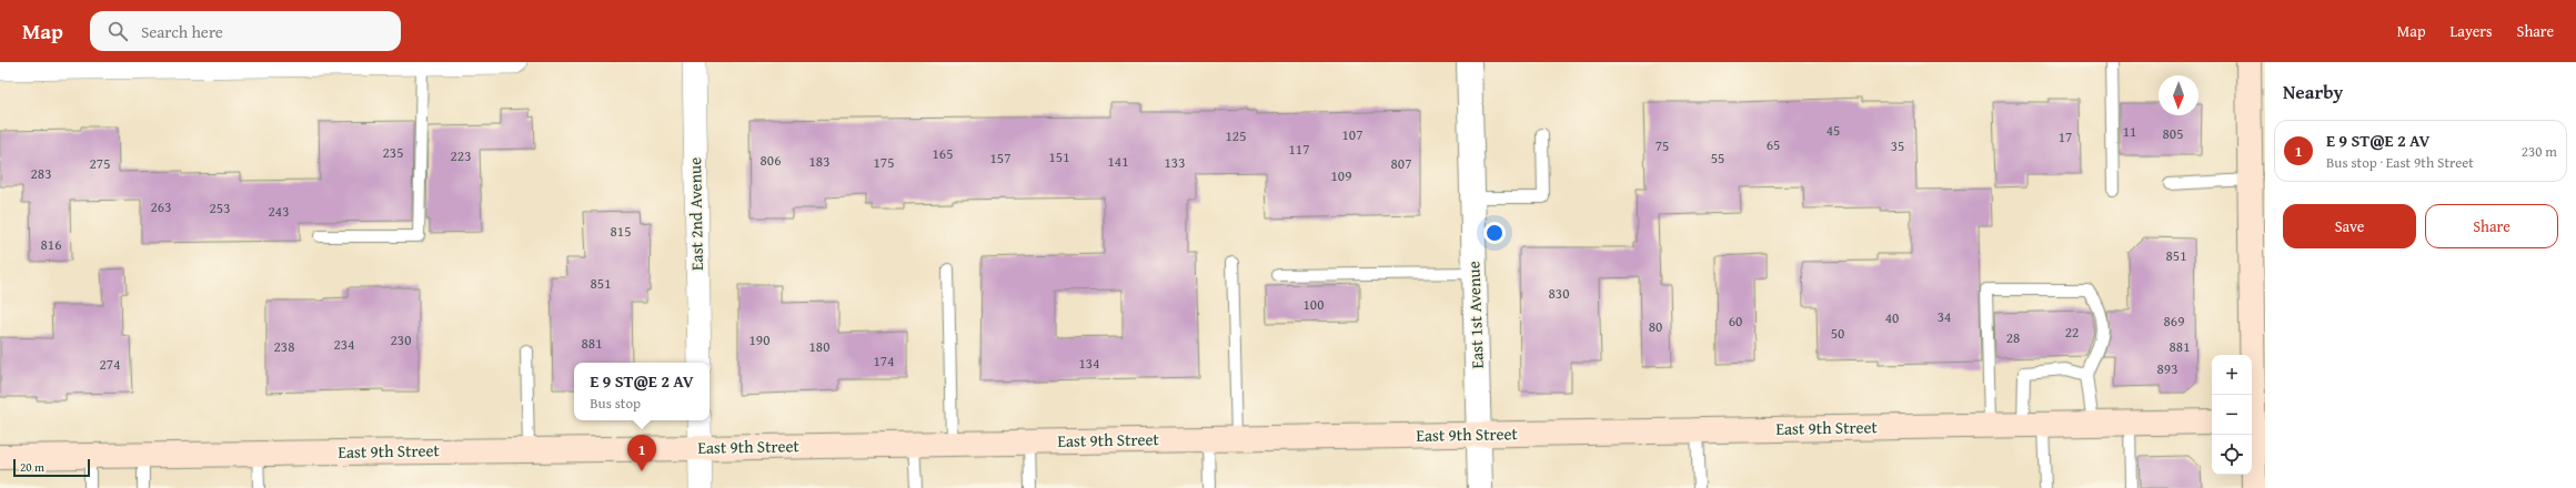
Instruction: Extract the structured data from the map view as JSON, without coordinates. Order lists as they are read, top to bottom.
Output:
{
  "streets": {
    "main road": ["East 9th Street"],
    "street": ["East 2nd Avenue", "East 1st Avenue"]
  },
  "crossings": [
    ["East 1st Avenue", "East 9th Street"]
  ],
  "house_numbers": [
    "45",
    "11",
    "805",
    "107",
    "125",
    "17",
    "65",
    "75",
    "35",
    "117",
    "235",
    "165",
    "223",
    "151",
    "157",
    "55",
    "806",
    "183",
    "141",
    "175",
    "133",
    "275",
    "807",
    "283",
    "109",
    "263",
    "253",
    "243",
    "815",
    "816",
    "851",
    "851",
    "830",
    "100",
    "34",
    "40",
    "60",
    "869",
    "80",
    "22",
    "50",
    "28",
    "230",
    "190",
    "881",
    "234",
    "238",
    "180",
    "881",
    "174",
    "134",
    "274",
    "893"
  ],
  "scale_bar": "20 m",
  "north": "bottom",
  "page": {
    "header": "Map",
    "search": "Search here",
    "nav": ["Map", "Layers", "Share"],
    "heading": "Nearby",
    "list": [
      {
        "mark": "1",
        "name": "E 9 ST@E 2 AV",
        "note": "Bus stop · East 9th Street",
        "value": "230 m"
      }
    ],
    "buttons": ["Save", "Share"],
    "map_buttons": ["+", "−"],
    "popup": ["E 9 ST@E 2 AV", "Bus stop"],
    "pins": "1",
    "scale": "20 m"
  }
}
